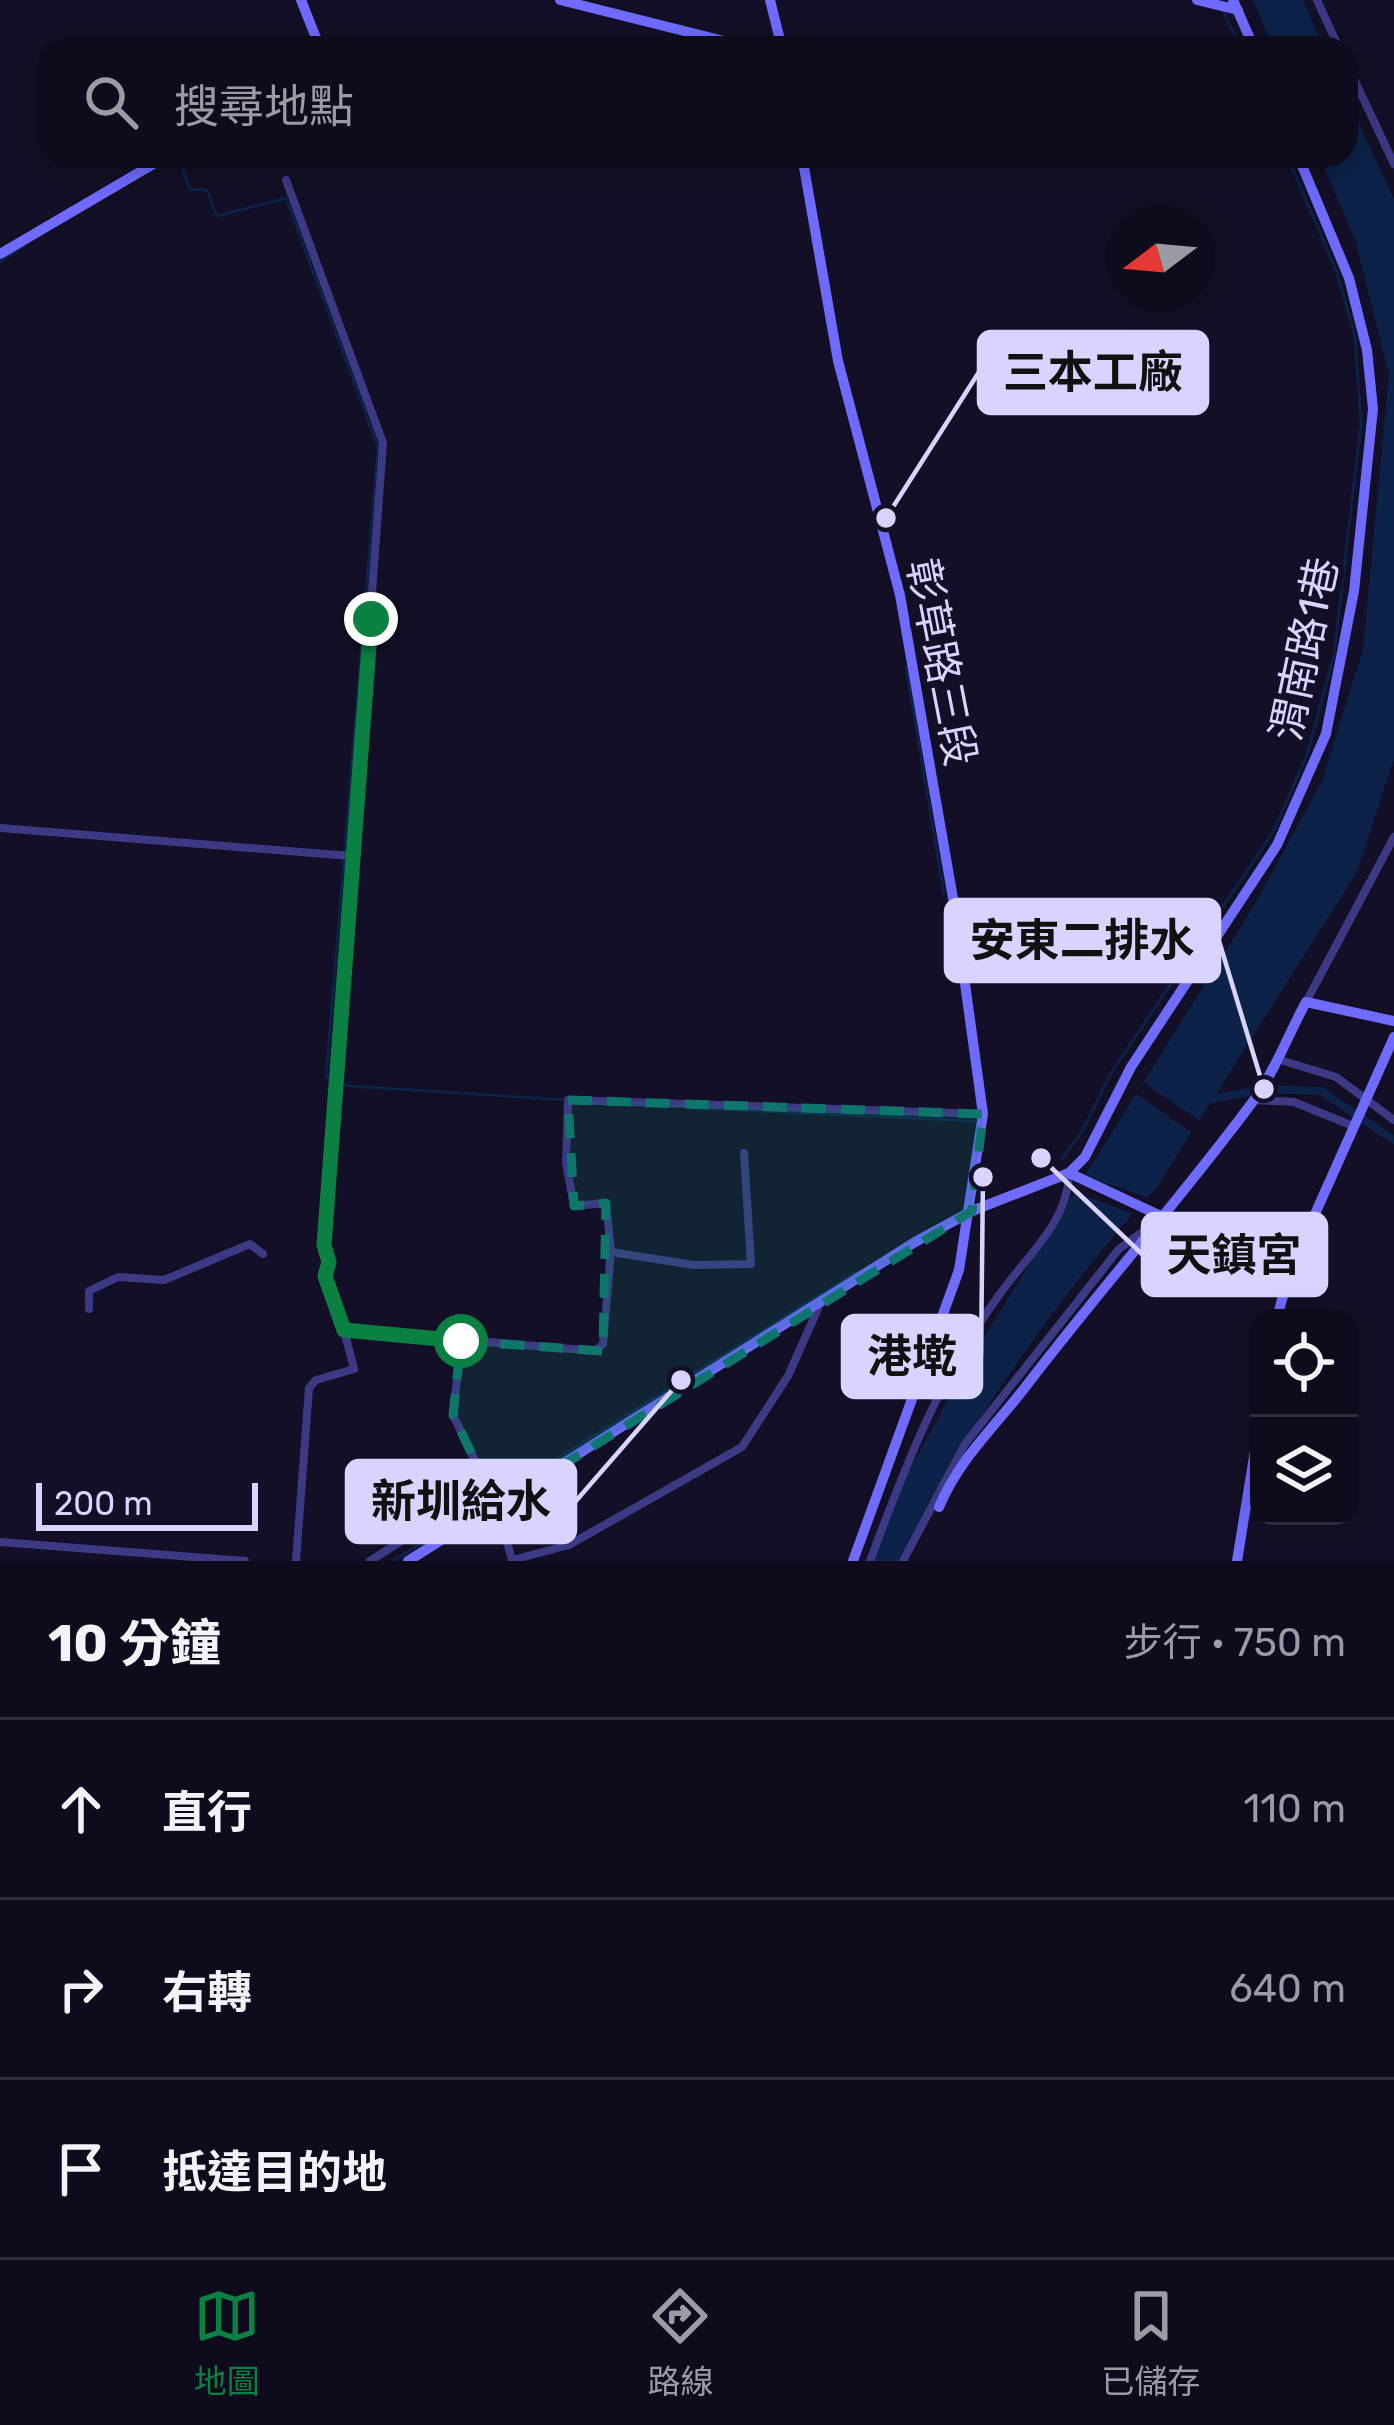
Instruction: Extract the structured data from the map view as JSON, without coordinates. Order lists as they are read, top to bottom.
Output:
{
  "streets": {
    "street": ["渭南路1巷", "彰草路三段"]
  },
  "places": [
    "三本工廠",
    "安東二排水",
    "天鎮宮",
    "港墘",
    "新圳給水"
  ],
  "scale_bar": "200 m",
  "north": "left",
  "page": {
    "search": "搜尋地點",
    "scale": "200 m",
    "heading": ["10 分鐘", "步行 · 750 m"],
    "list": [
      ["直行", "110 m"],
      ["右轉", "640 m"],
      "抵達目的地"
    ],
    "nav": ["地圖", "路線", "已儲存"]
  }
}
